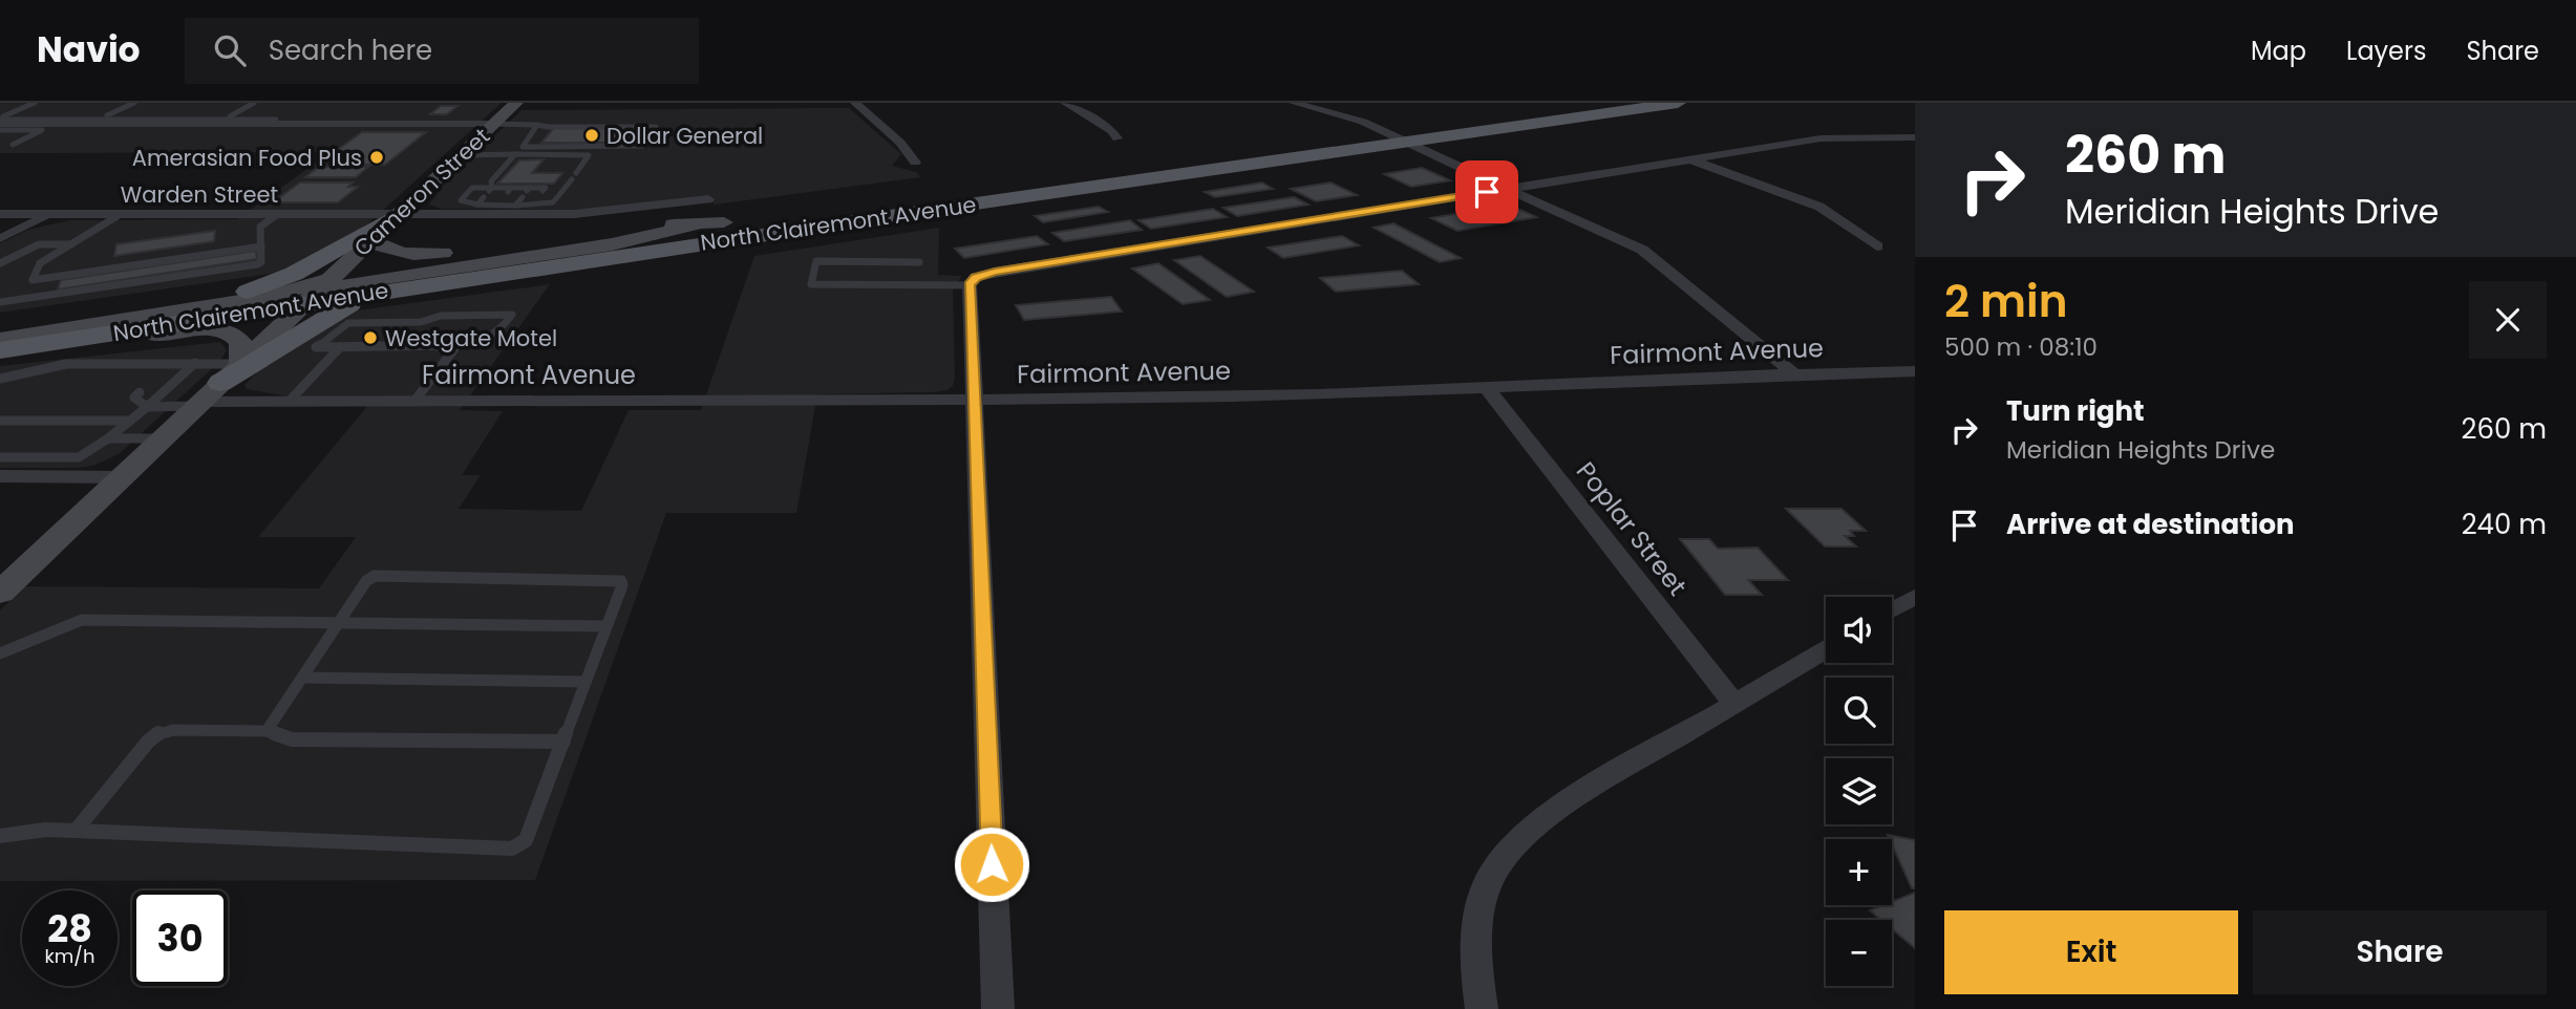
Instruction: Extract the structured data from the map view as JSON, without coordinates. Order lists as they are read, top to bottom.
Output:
{
  "streets": {
    "main road": ["Cameron Street", "North Clairemont Avenue"],
    "street": ["Warden Street", "Fairmont Avenue", "Poplar Street"]
  },
  "crossings": [
    ["Cameron Street", "Warden Street"],
    ["Cameron Street", "North Clairemont Avenue"],
    ["Cameron Street", "Fairmont Avenue"],
    ["Fairmont Avenue", "Poplar Street"]
  ],
  "places": ["Dollar General", "Amerasian Food Plus", "Westgate Motel"],
  "page": {
    "header": "Navio",
    "search": "Search here",
    "nav": ["Map", "Layers", "Share"],
    "turn": ["260 m", "Meridian Heights Drive"],
    "heading": ["2 min", "500 m · 08:10"],
    "list": [
      {
        "name": "Turn right",
        "note": "Meridian Heights Drive",
        "value": "260 m"
      },
      {
        "name": "Arrive at destination",
        "value": "240 m"
      }
    ],
    "map_buttons": ["+", "−"],
    "speed": "28 km/h",
    "limit": "30",
    "buttons": ["Exit", "Share"]
  }
}
